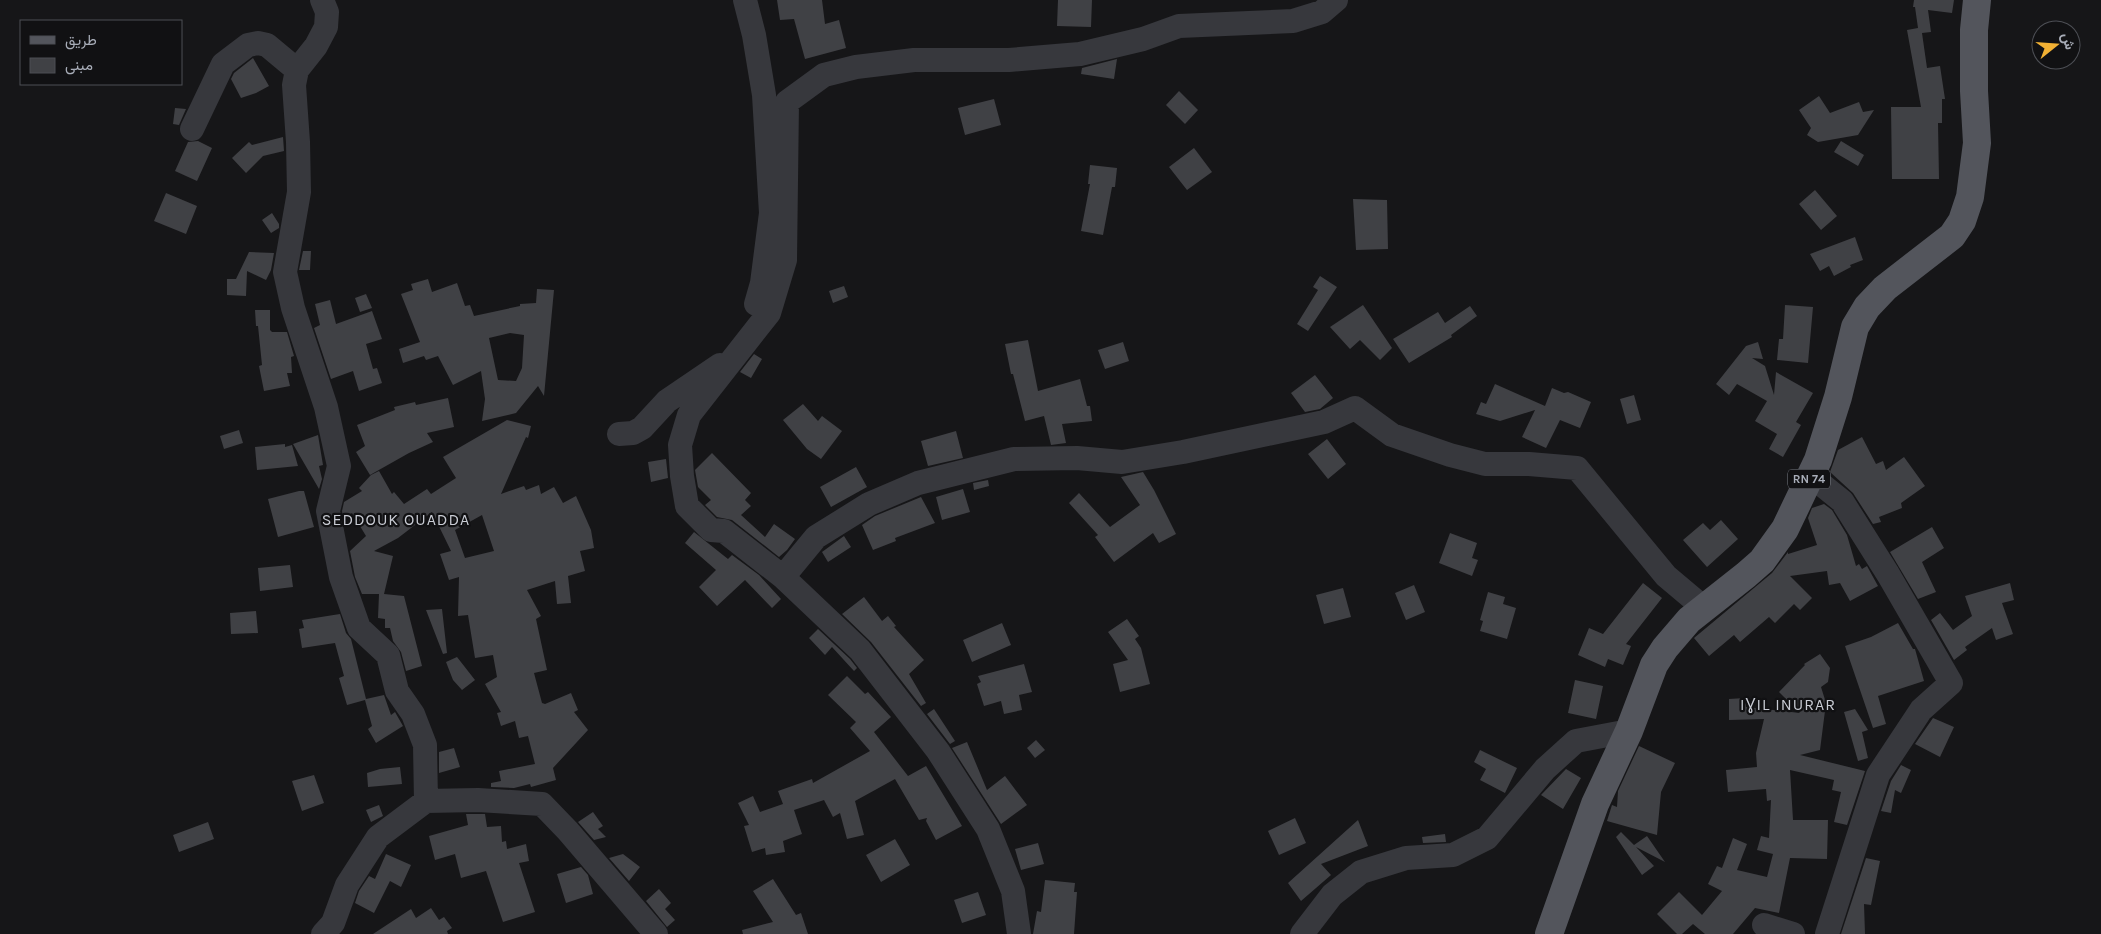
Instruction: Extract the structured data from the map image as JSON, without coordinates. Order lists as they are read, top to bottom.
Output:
{
  "streets": {
    "main road": ["RN 74"]
  },
  "districts": ["SEDDOUK OUADDA", "IƔIL INURAR"],
  "legend": ["طريق", "مبنى"],
  "north": "right"
}
